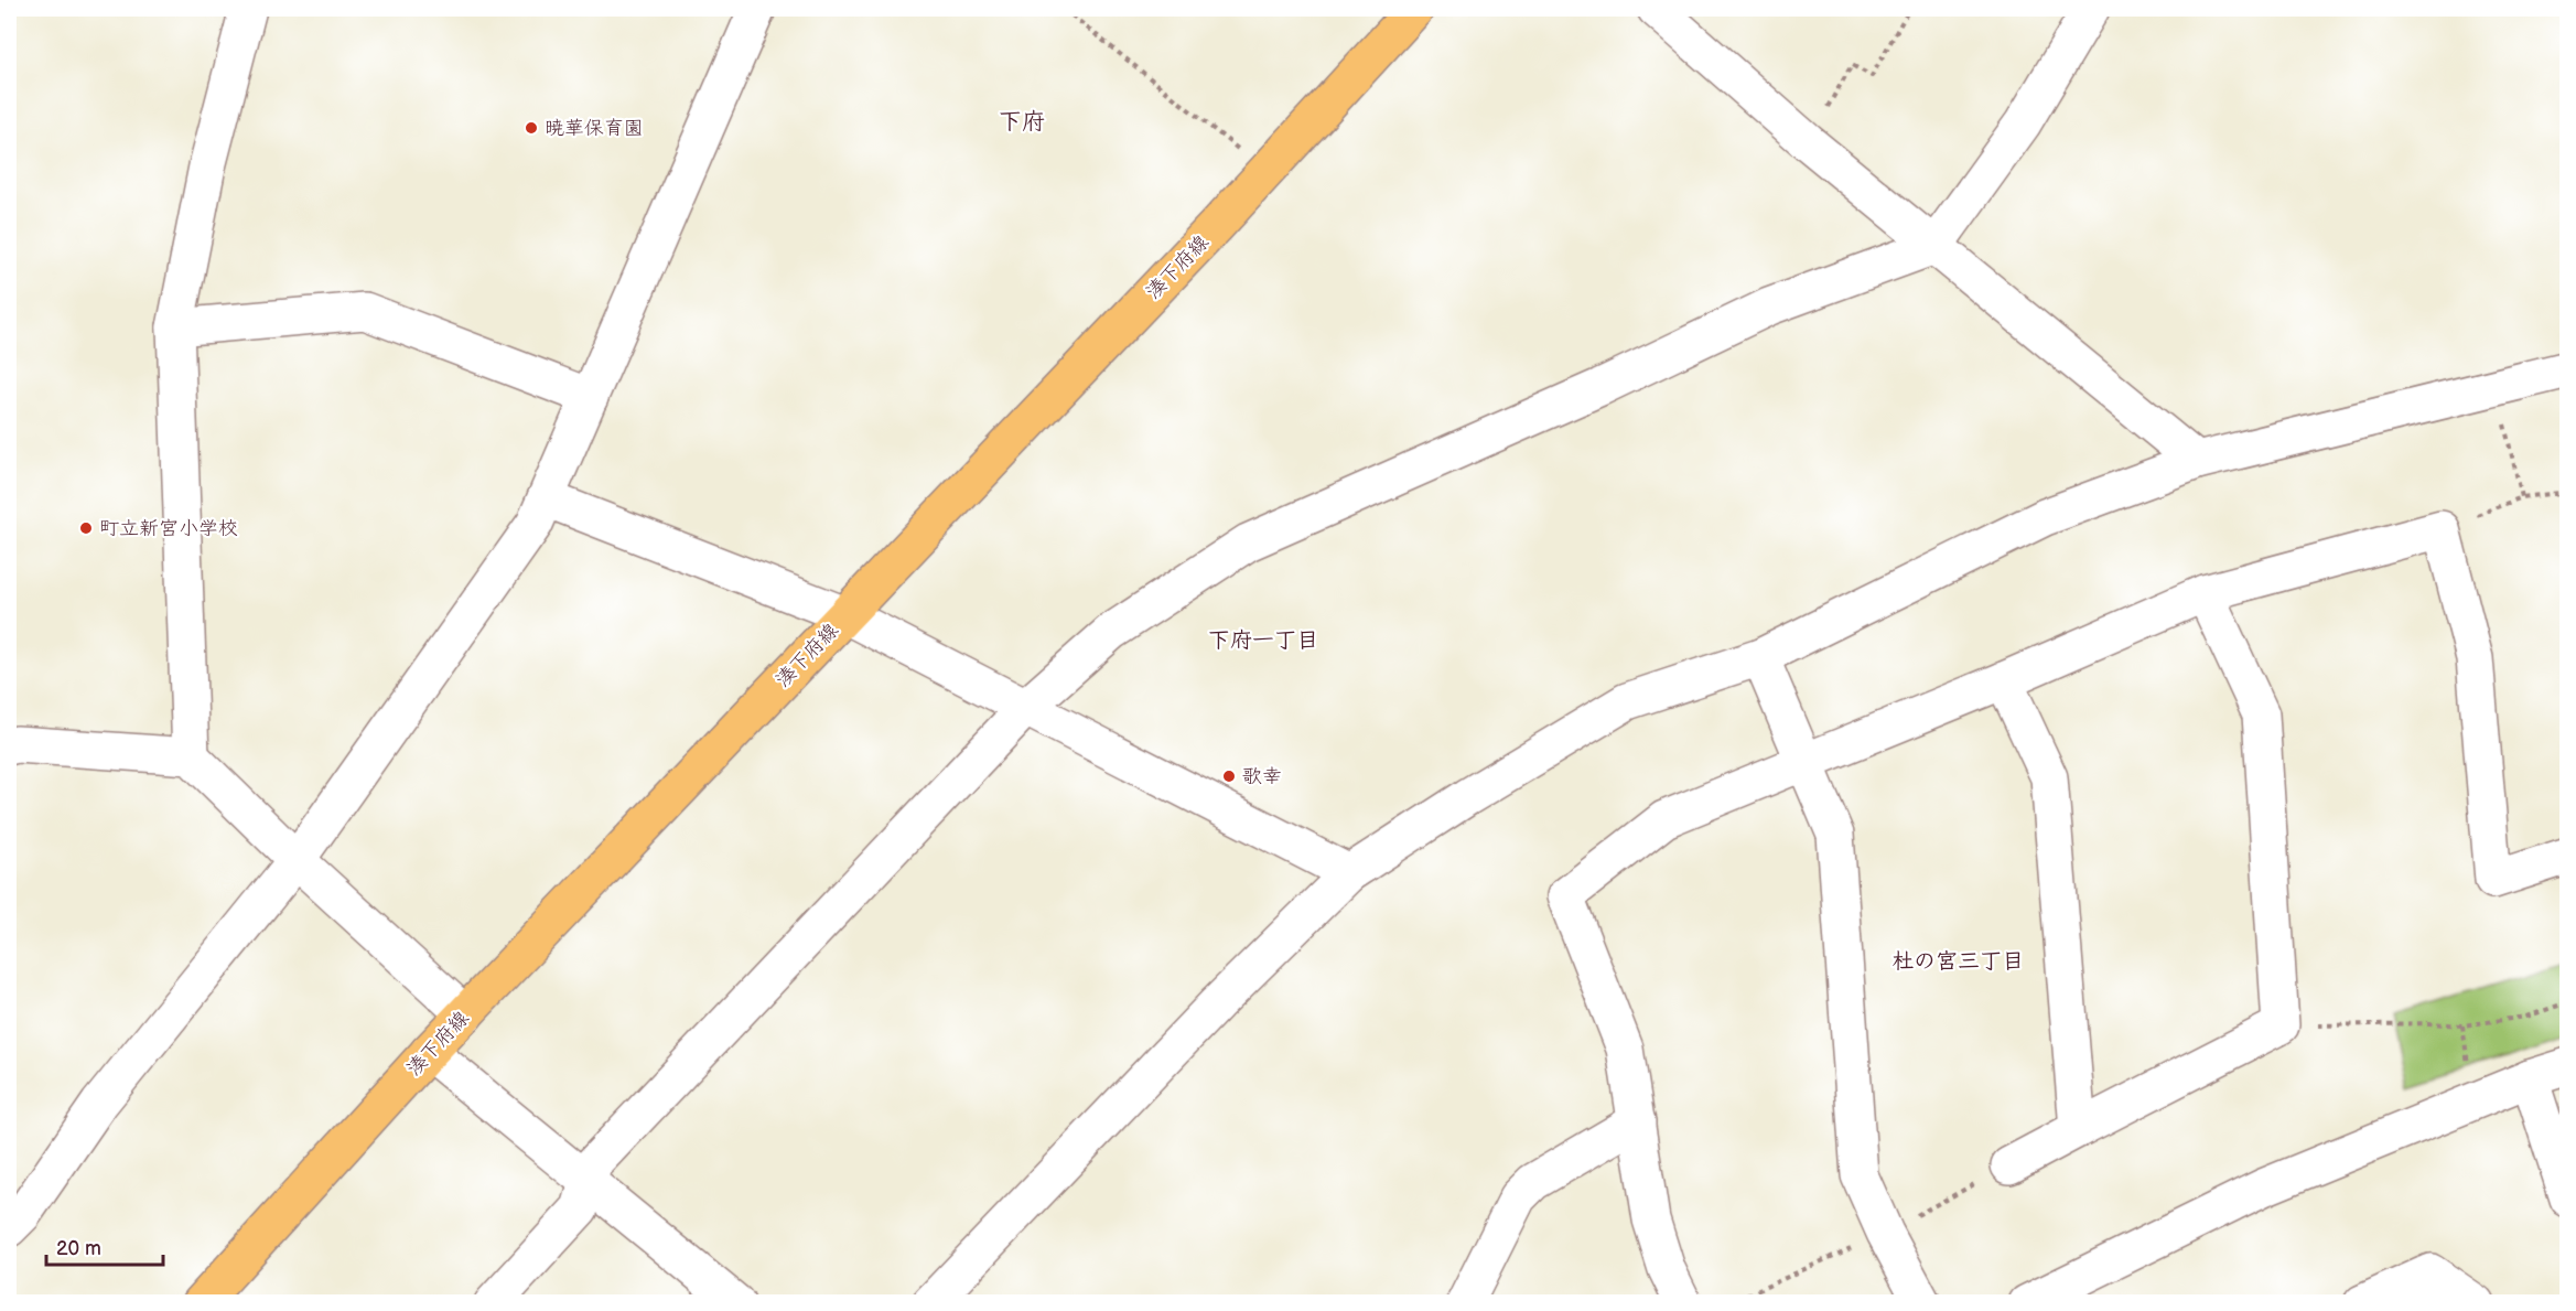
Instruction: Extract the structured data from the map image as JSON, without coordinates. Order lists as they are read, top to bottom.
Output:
{
  "streets": {
    "main road": ["湊下府線"]
  },
  "districts": ["下府", "下府一丁目", "杜の宮三丁目"],
  "places": ["暁華保育園", "町立新宮小学校", "歌幸"],
  "scale_bar": "20 m"
}
